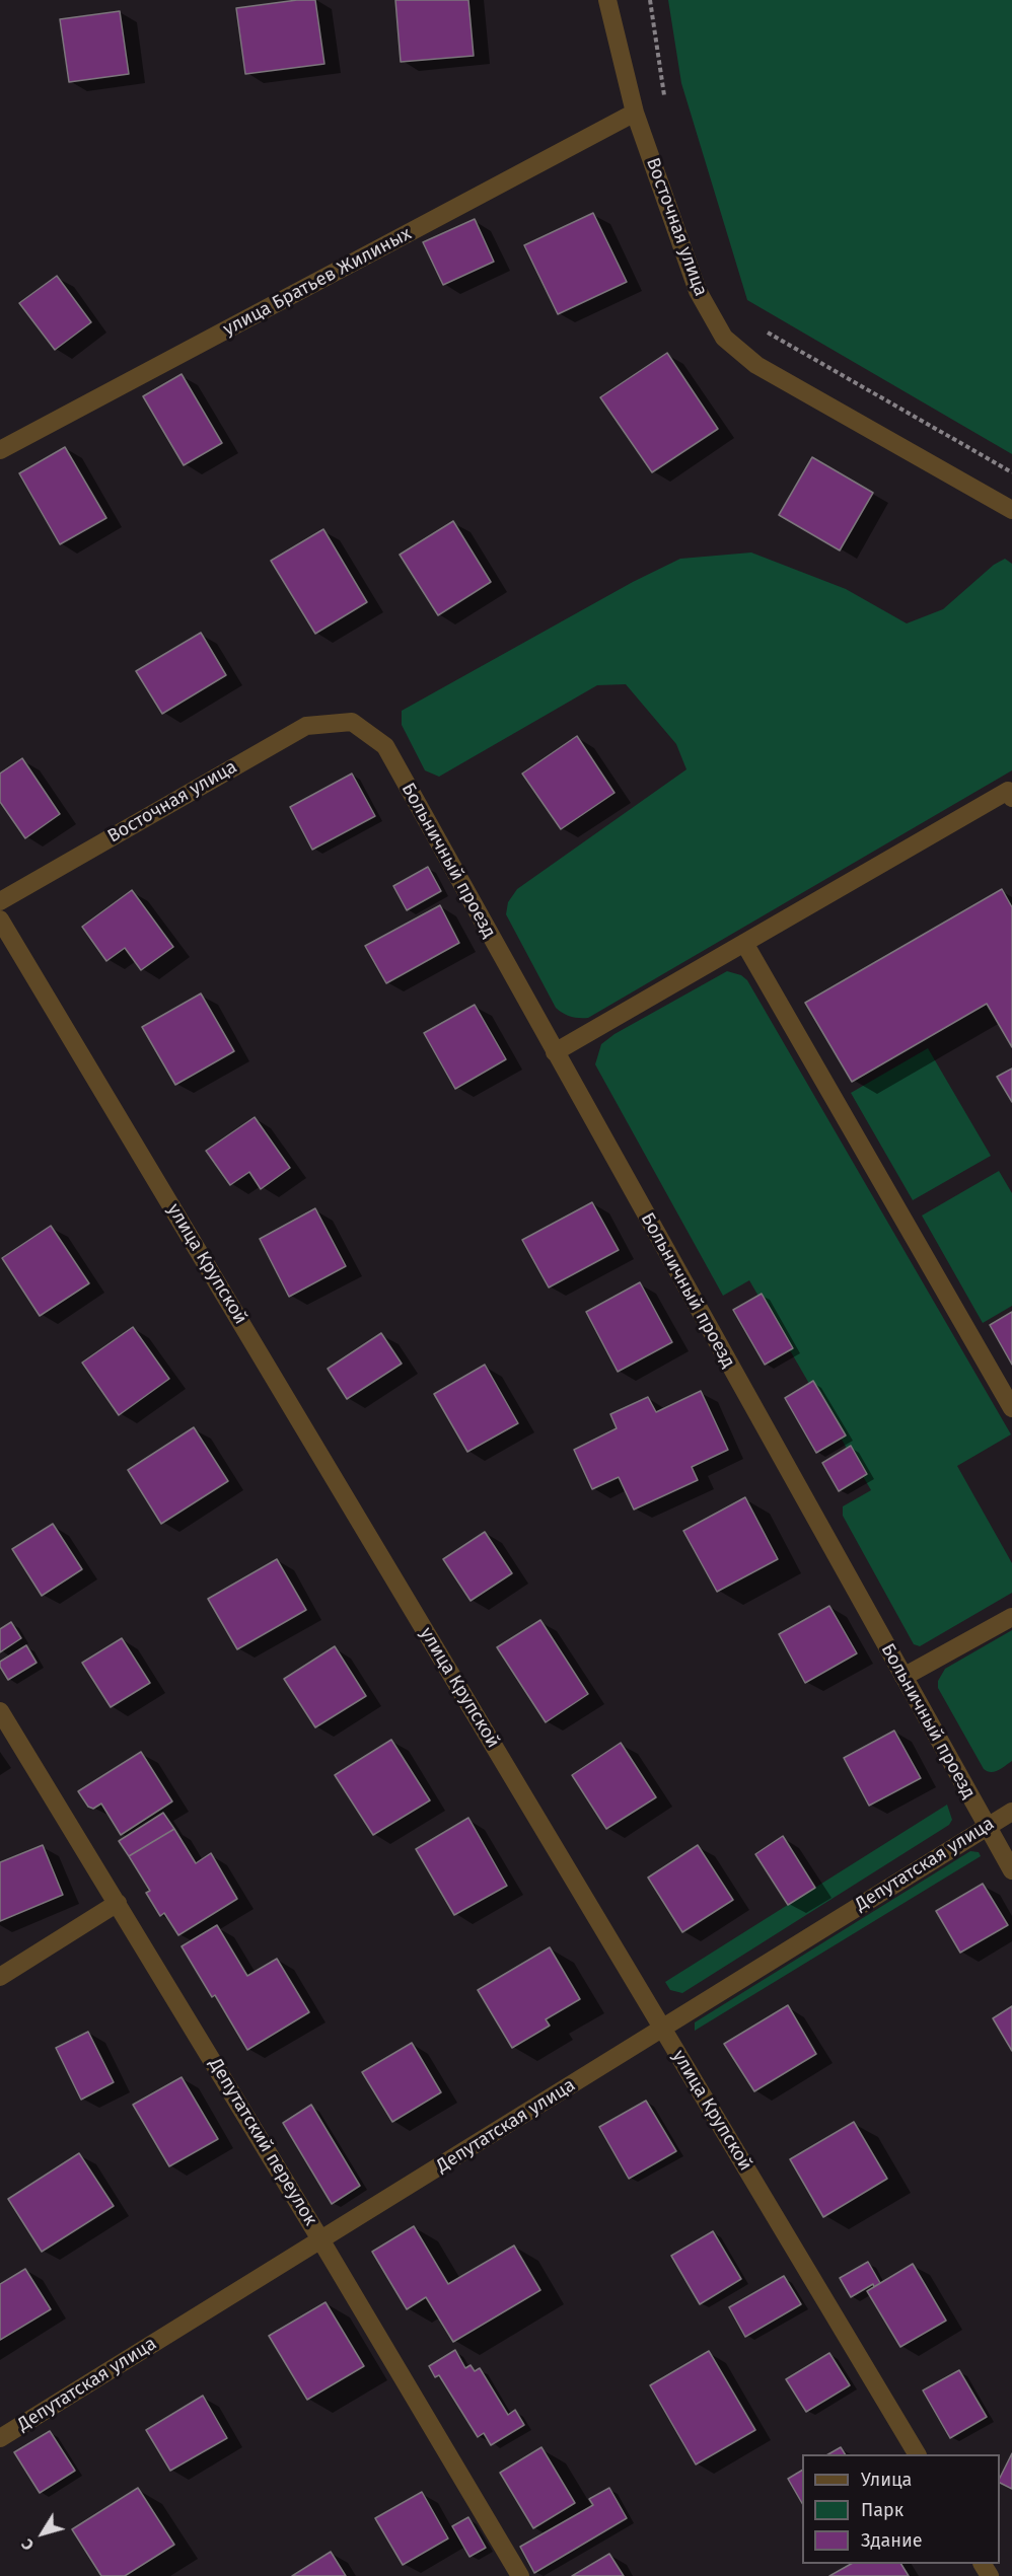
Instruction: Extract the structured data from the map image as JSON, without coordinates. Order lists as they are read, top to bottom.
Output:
{
  "streets": {
    "street": [
      "Восточная улица",
      "улица Братьев Жилиных",
      "Больничный проезд",
      "улица Крупской",
      "Депутатская улица",
      "Депутатский переулок"
    ]
  },
  "crossings": [
    ["Восточная улица", "улица Братьев Жилиных"],
    ["Восточная улица", "Больничный проезд"],
    ["Больничный проезд", "Депутатская улица"],
    ["улица Крупской", "Депутатская улица"],
    ["Депутатская улица", "Депутатский переулок"]
  ],
  "legend": ["Улица", "Парк", "Здание"],
  "north": "bottom left"
}
